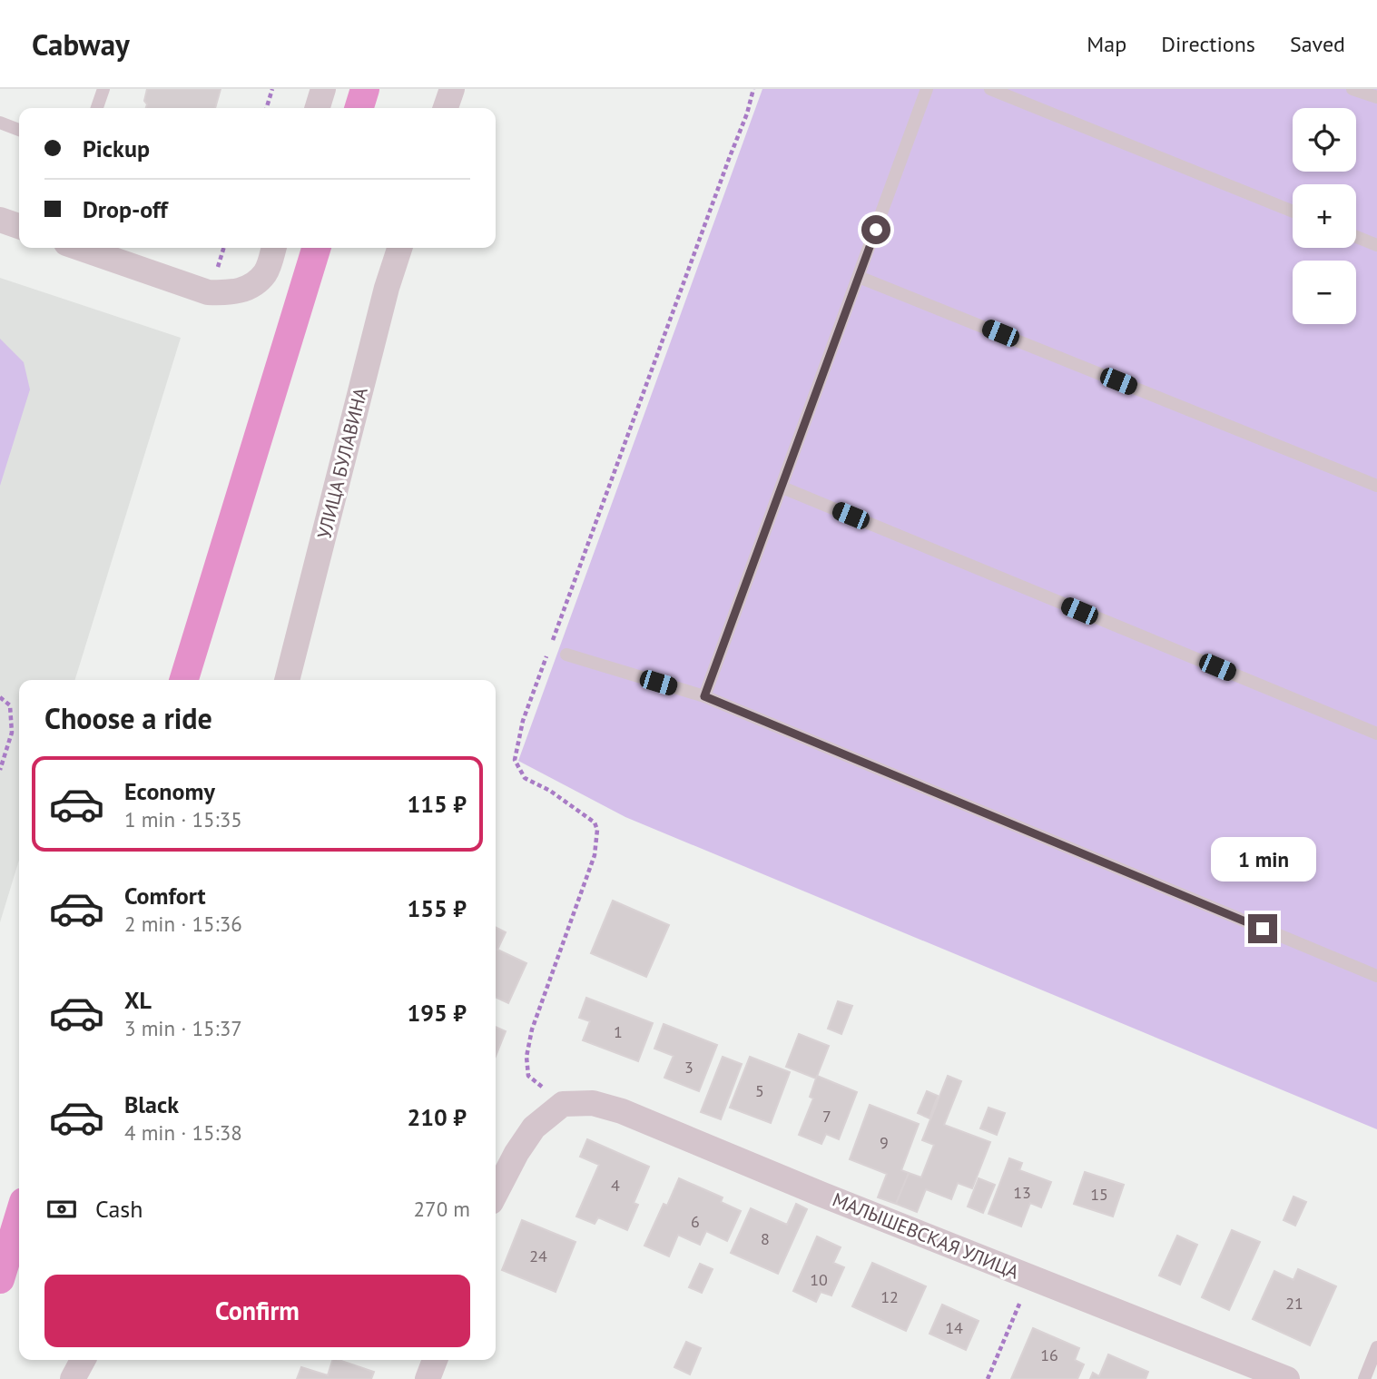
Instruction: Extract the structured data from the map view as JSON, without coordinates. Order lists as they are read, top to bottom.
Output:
{
  "streets": {
    "street": ["УЛИЦА БУЛАВИНА", "МАЛЫШЕВСКАЯ УЛИЦА"]
  },
  "house_numbers": [
    "1",
    "3",
    "5",
    "7",
    "9",
    "4",
    "13",
    "15",
    "6",
    "8",
    "24",
    "10",
    "12",
    "21",
    "14",
    "16"
  ],
  "page": {
    "header": "Cabway",
    "nav": ["Map", "Directions", "Saved"],
    "map_buttons": ["+", "−"],
    "banner": ["Pickup", "Drop-off"],
    "heading": "Choose a ride",
    "list": [
      {
        "name": "Economy",
        "note": "1 min · 15:35",
        "value": "115 ₽"
      },
      {
        "name": "Comfort",
        "note": "2 min · 15:36",
        "value": "155 ₽"
      },
      {
        "name": "XL",
        "note": "3 min · 15:37",
        "value": "195 ₽"
      },
      {
        "name": "Black",
        "note": "4 min · 15:38",
        "value": "210 ₽"
      }
    ],
    "bubble": "1 min",
    "pay": ["Cash", "270 m"],
    "buttons": "Confirm"
  }
}
